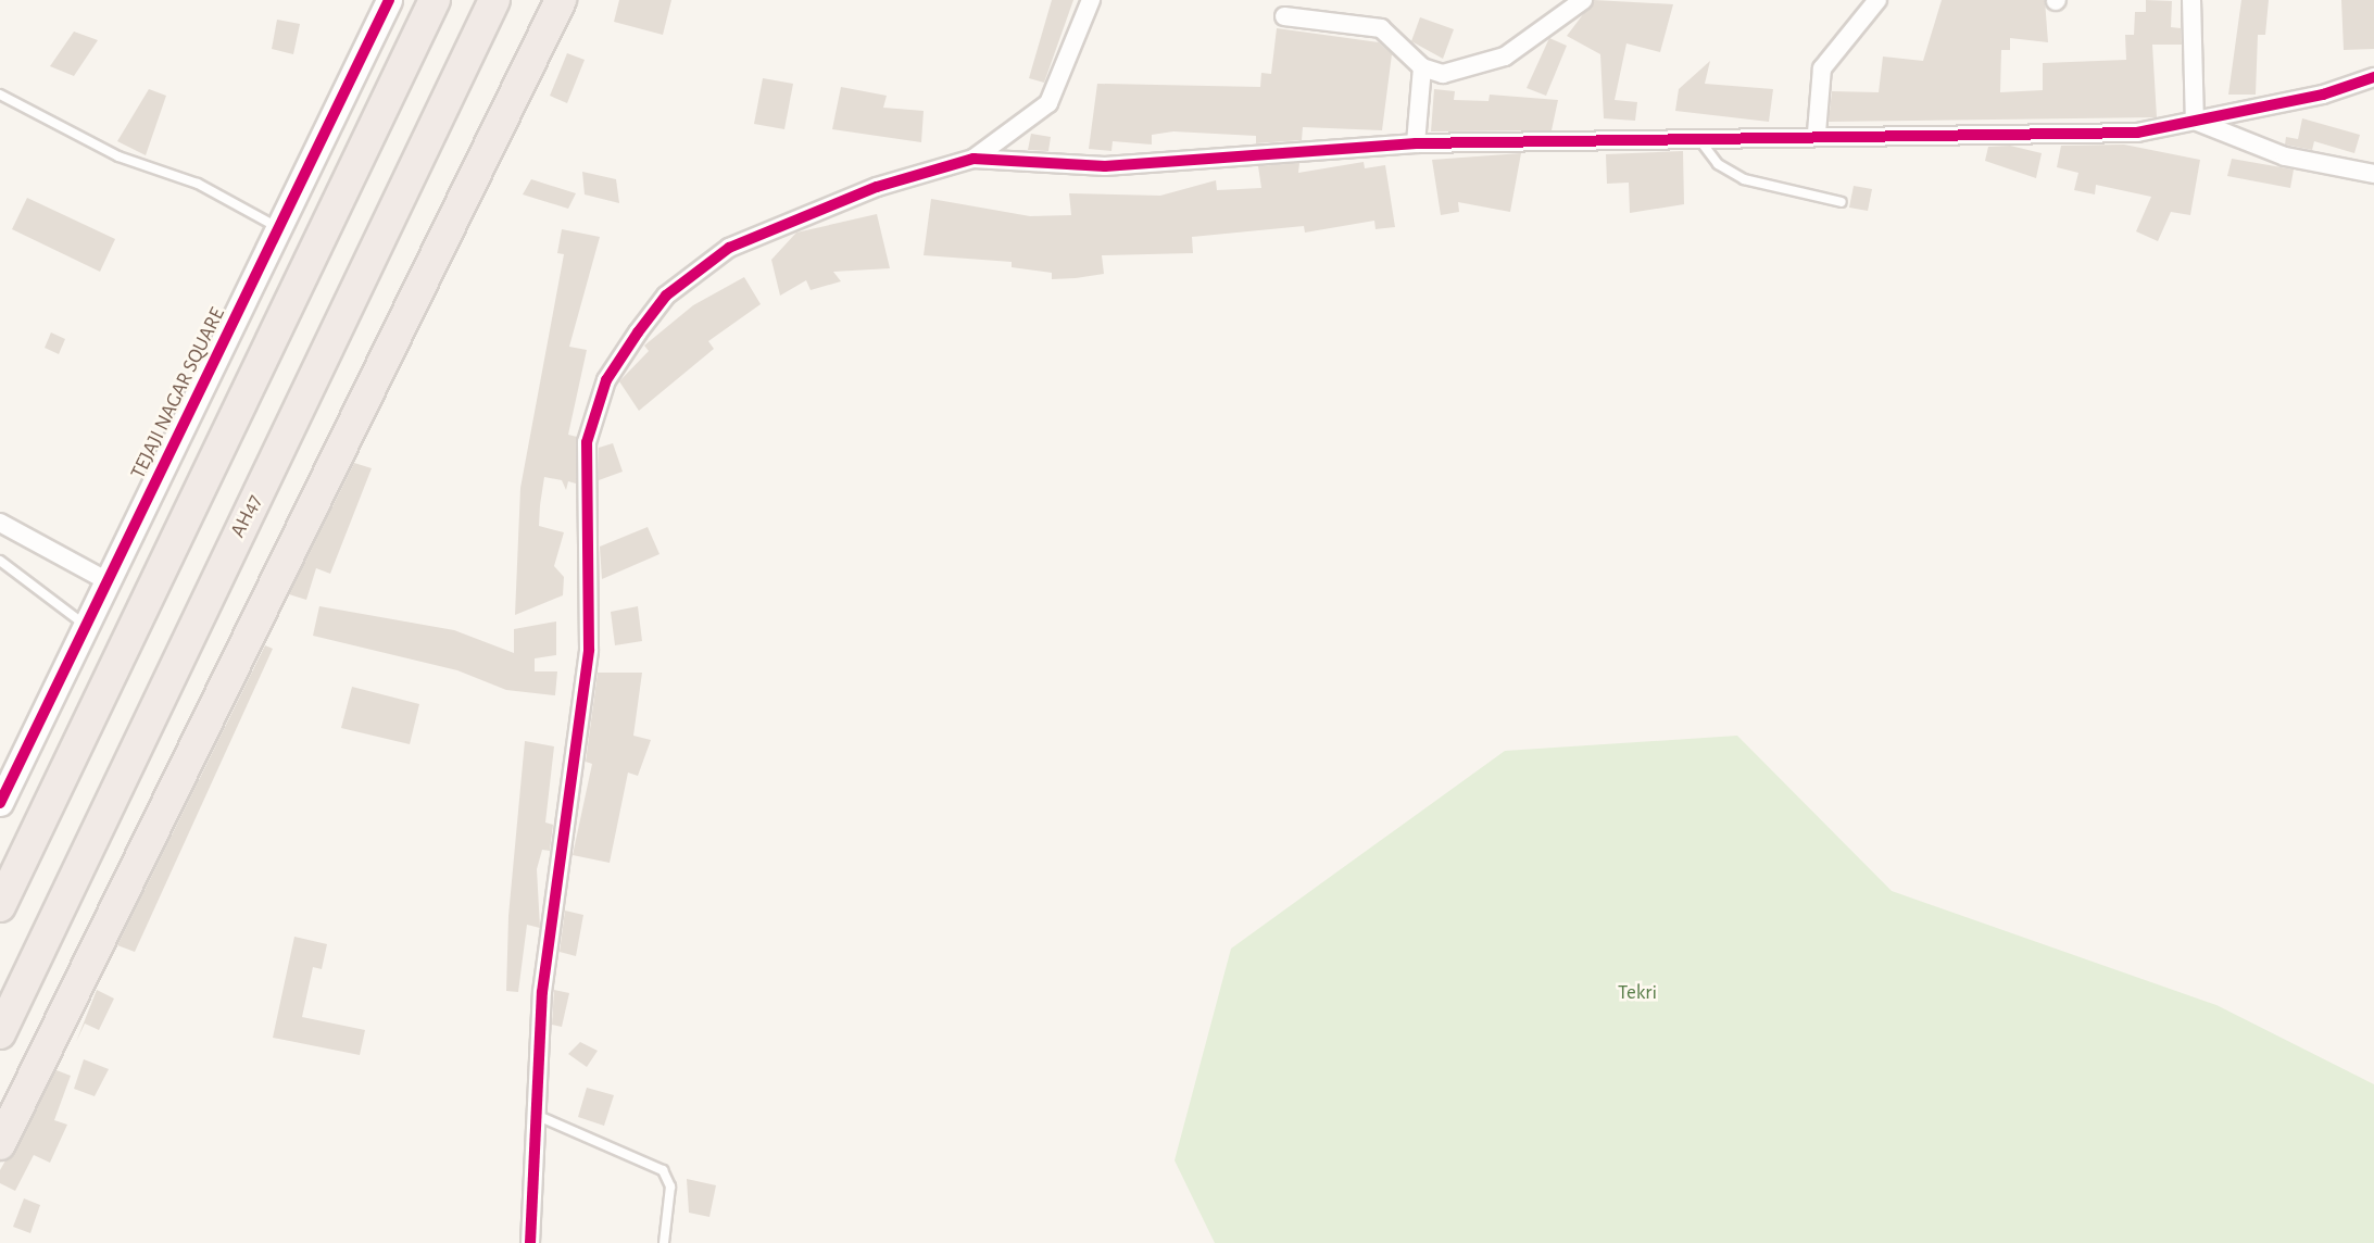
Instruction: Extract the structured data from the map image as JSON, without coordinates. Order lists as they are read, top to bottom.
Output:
{
  "streets": {
    "highway": ["AH47"],
    "street": ["TEJAJI NAGAR SQUARE"]
  },
  "parks": ["Tekri"]
}
